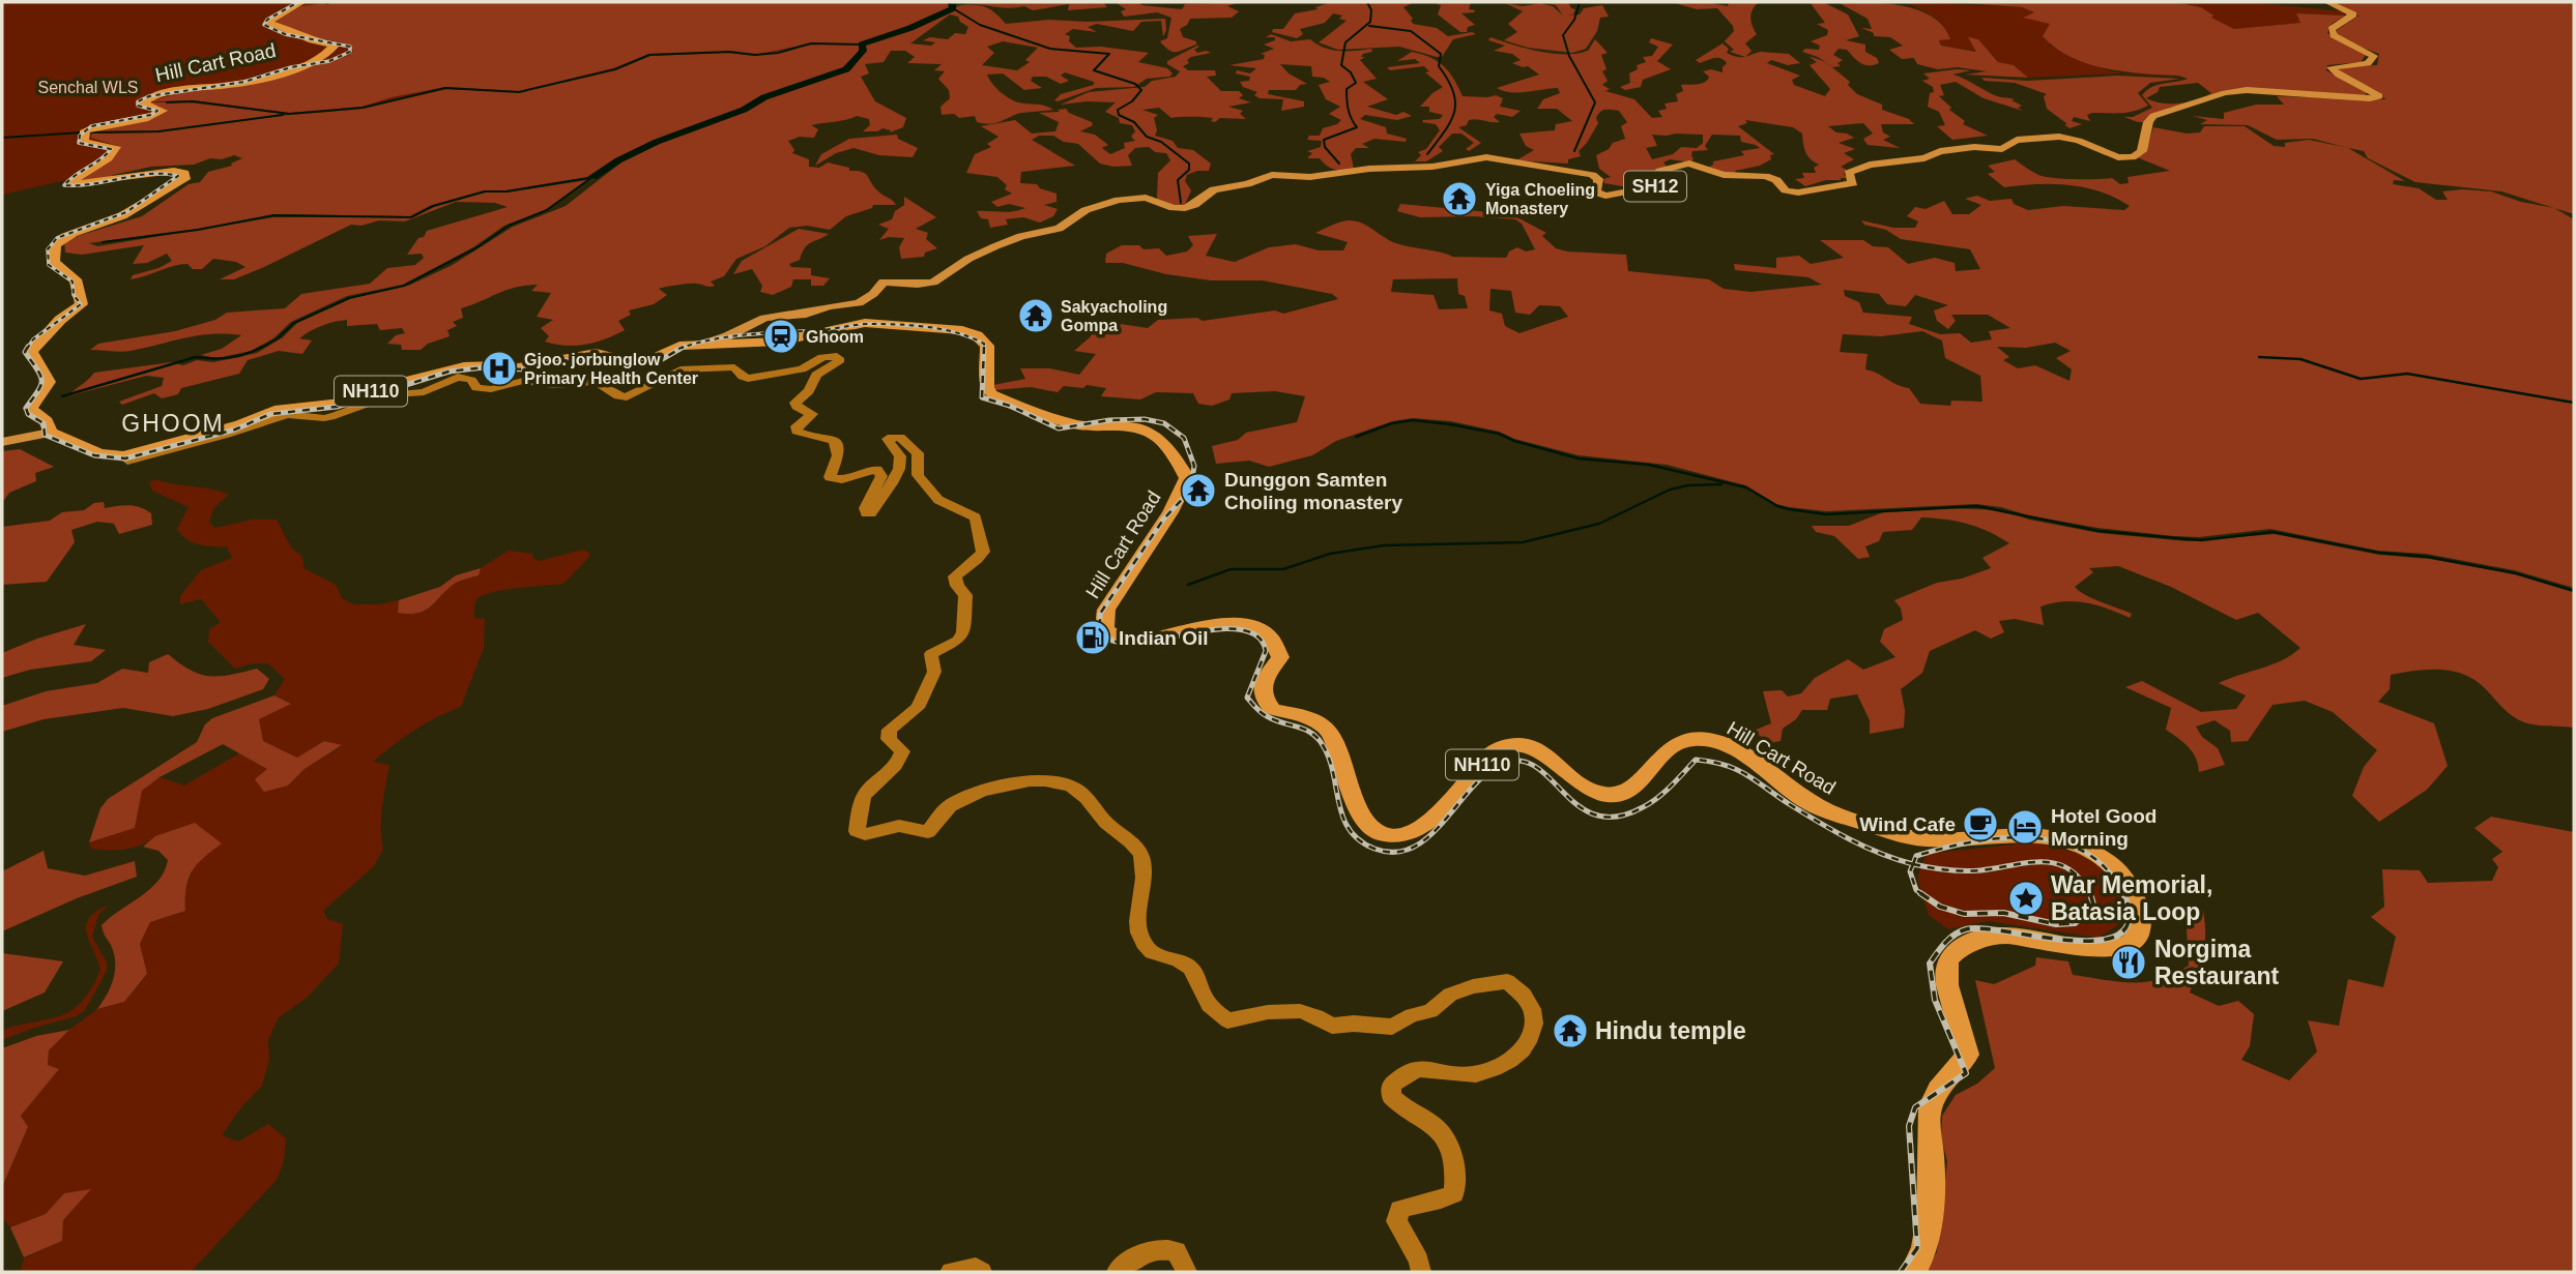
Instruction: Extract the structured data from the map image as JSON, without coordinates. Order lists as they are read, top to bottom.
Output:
{
  "streets": {
    "highway": ["Hill Cart Road", "NH110"],
    "main road": ["SH12"]
  },
  "crossings": [
    ["Hill Cart Road", "SH12"]
  ],
  "districts": ["GHOOM"],
  "parks": ["Senchal WLS"],
  "places": {
    "temple": [
      "Yiga Choeling Monastery",
      "Sakyacholing Gompa",
      "Dunggon Samten Choling monastery",
      "Hindu temple"
    ],
    "station": ["Ghoom"],
    "hospital": ["Gjoo. jorbunglow Primary Health Center"],
    "fuel station": ["Indian Oil"],
    "cafe": ["Wind Cafe"],
    "hotel": ["Hotel Good Morning"],
    "place": ["War Memorial, Batasia Loop"],
    "restaurant": ["Norgima Restaurant"]
  }
}
